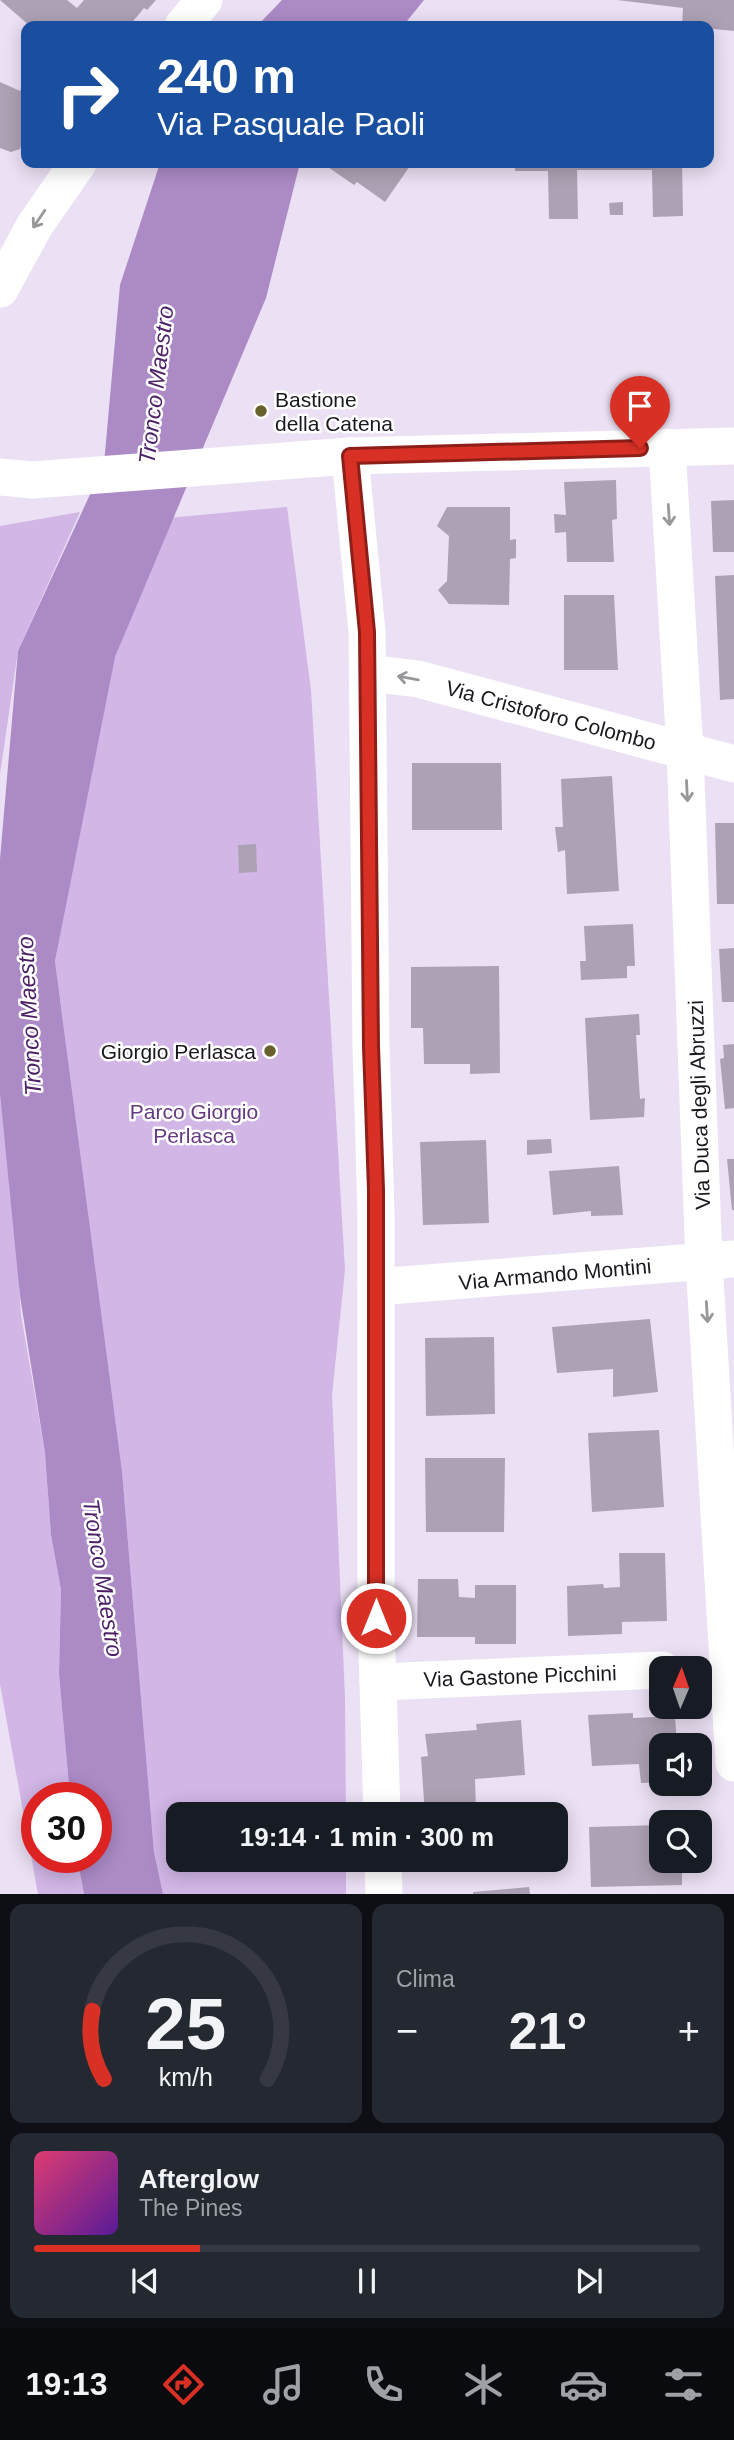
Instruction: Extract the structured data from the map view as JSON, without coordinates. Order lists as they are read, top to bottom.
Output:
{
  "streets": {
    "street": [
      "Via Cristoforo Colombo",
      "Via Duca degli Abruzzi",
      "Via Armando Montini",
      "Via Gastone Picchini"
    ]
  },
  "crossings": [
    ["Via Cristoforo Colombo", "Via Duca degli Abruzzi"],
    ["Via Duca degli Abruzzi", "Via Armando Montini"]
  ],
  "water": ["Tronco Maestro"],
  "parks": ["Parco Giorgio Perlasca"],
  "places": ["Bastione della Catena", "Giorgio Perlasca"],
  "north": "top",
  "page": {
    "turn": ["240 m", "Via Pasquale Paoli"],
    "limit": "30",
    "trip": "19:14 · 1 min · 300 m",
    "tile": "Clima",
    "heat": ["−", "21°", "+"],
    "song": ["Afterglow", "The Pines"],
    "tabs": "19:13",
    "gauge": ["25", "km/h"]
  }
}
